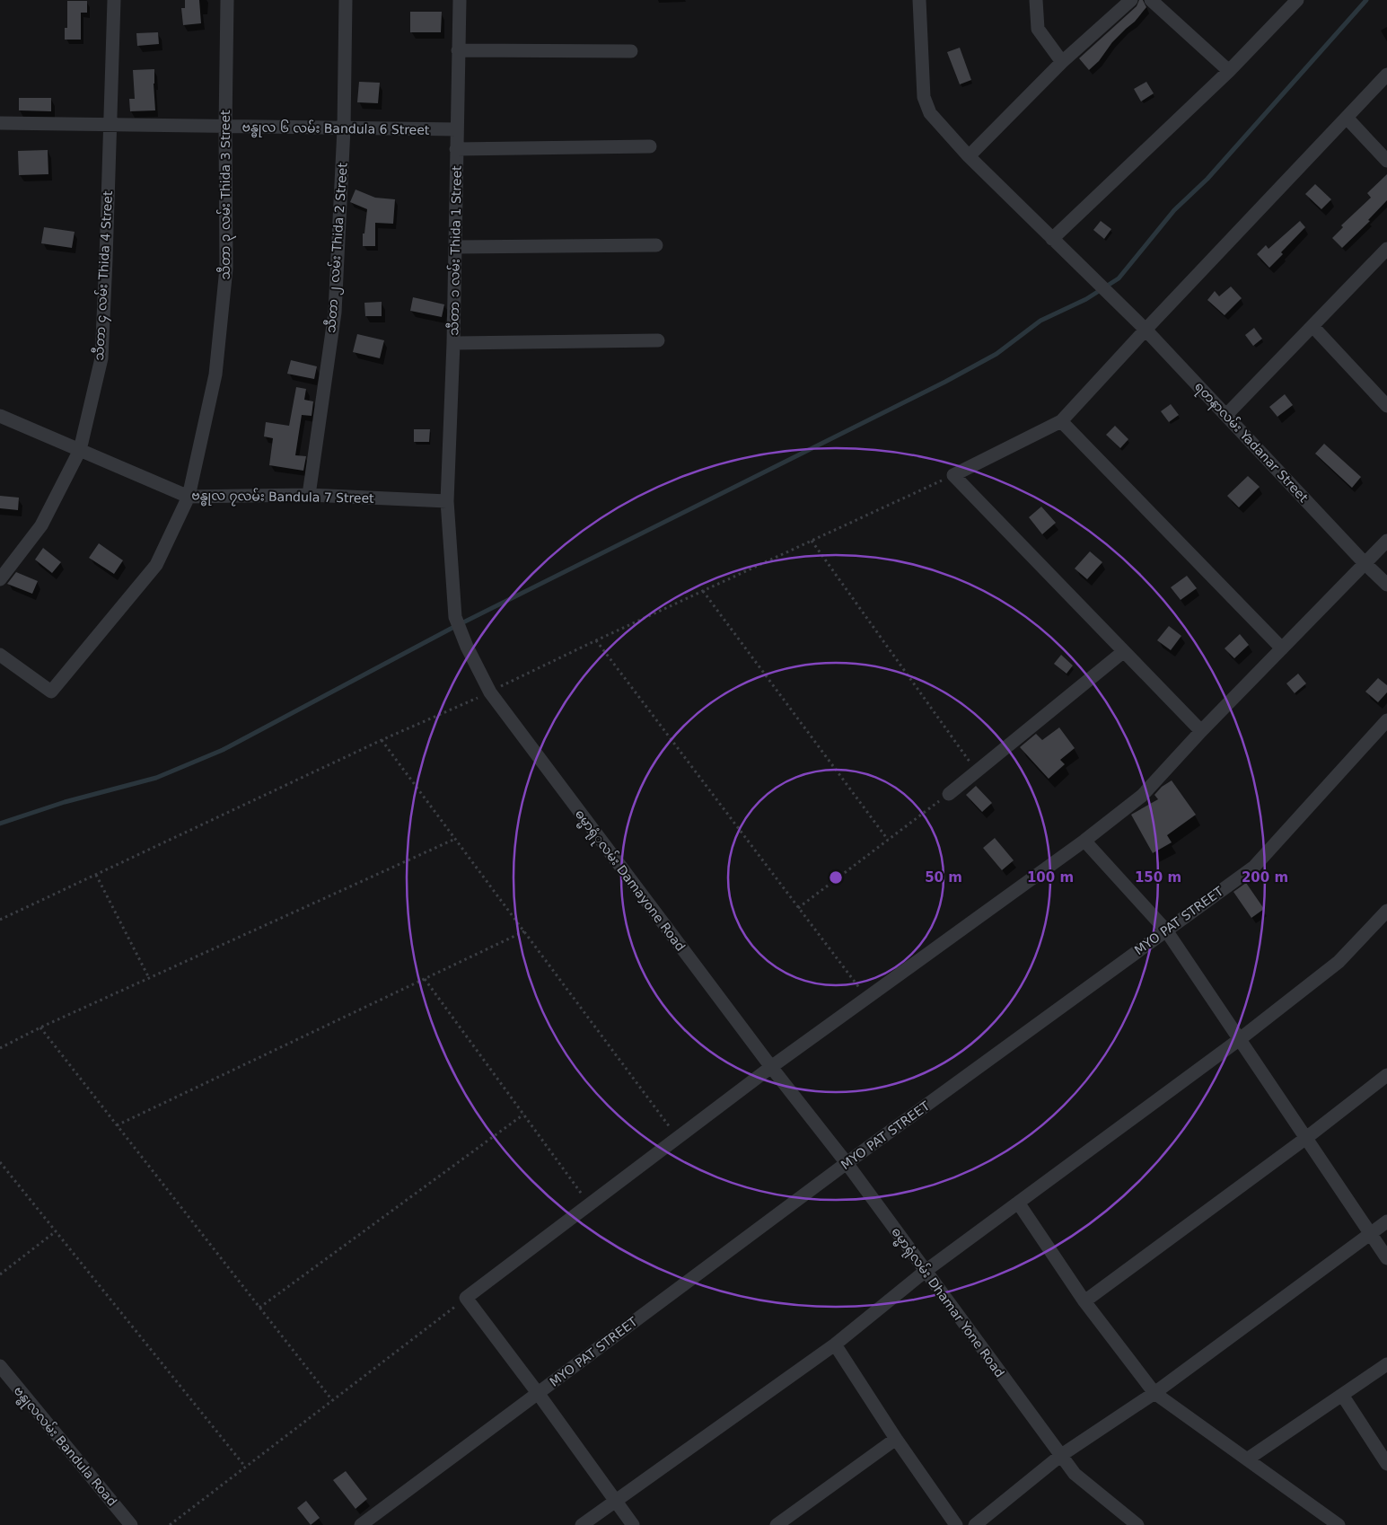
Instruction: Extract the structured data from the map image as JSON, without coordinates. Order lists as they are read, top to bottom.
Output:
{
  "streets": {
    "street": [
      "ဗန္ဓုလ ၆ လမ်း Bandula 6 Street",
      "သီတာ ၃ လမ်း Thida 3 Street",
      "သီတာ ၂ လမ်း Thida 2 Street",
      "သီတာ ၁ လမ်း Thida 1 Street",
      "သီတာ ၄ လမ်း Thida 4 Street",
      "ရတနာလမ်း Yadanar Street",
      "ဗန္ဓုလ ၇လမ်း Bandula 7 Street",
      "ဓမ္မာရုံုလမ်း Damayone Road",
      "MYO PAT STREET",
      "ဓမ္မာရုံလမ်း Dhamar Yone Road",
      "ဗန္ဓုလလမ်း Bandula Road"
    ]
  },
  "crossings": [
    ["ဗန္ဓုလ ၆ လမ်း Bandula 6 Street", "သီတာ ၃ လမ်း Thida 3 Street"],
    ["ဗန္ဓုလ ၆ လမ်း Bandula 6 Street", "သီတာ ၂ လမ်း Thida 2 Street"],
    ["ဗန္ဓုလ ၆ လမ်း Bandula 6 Street", "သီတာ ၁ လမ်း Thida 1 Street"],
    ["ဗန္ဓုလ ၆ လမ်း Bandula 6 Street", "သီတာ ၄ လမ်း Thida 4 Street"],
    ["သီတာ ၃ လမ်း Thida 3 Street", "ဗန္ဓုလ ၇လမ်း Bandula 7 Street"],
    ["သီတာ ၂ လမ်း Thida 2 Street", "ဗန္ဓုလ ၇လမ်း Bandula 7 Street"],
    ["သီတာ ၁ လမ်း Thida 1 Street", "ဗန္ဓုလ ၇လမ်း Bandula 7 Street"],
    ["သီတာ ၁ လမ်း Thida 1 Street", "ဓမ္မာရုံုလမ်း Damayone Road"],
    ["သီတာ ၄ လမ်း Thida 4 Street", "ဗန္ဓုလ ၇လမ်း Bandula 7 Street"],
    ["ဓမ္မာရုံုလမ်း Damayone Road", "ဓမ္မာရုံလမ်း Dhamar Yone Road"],
    ["MYO PAT STREET", "ဓမ္မာရုံလမ်း Dhamar Yone Road"]
  ],
  "rings": [
    "50 m",
    "100 m",
    "150 m",
    "200 m"
  ]
}
